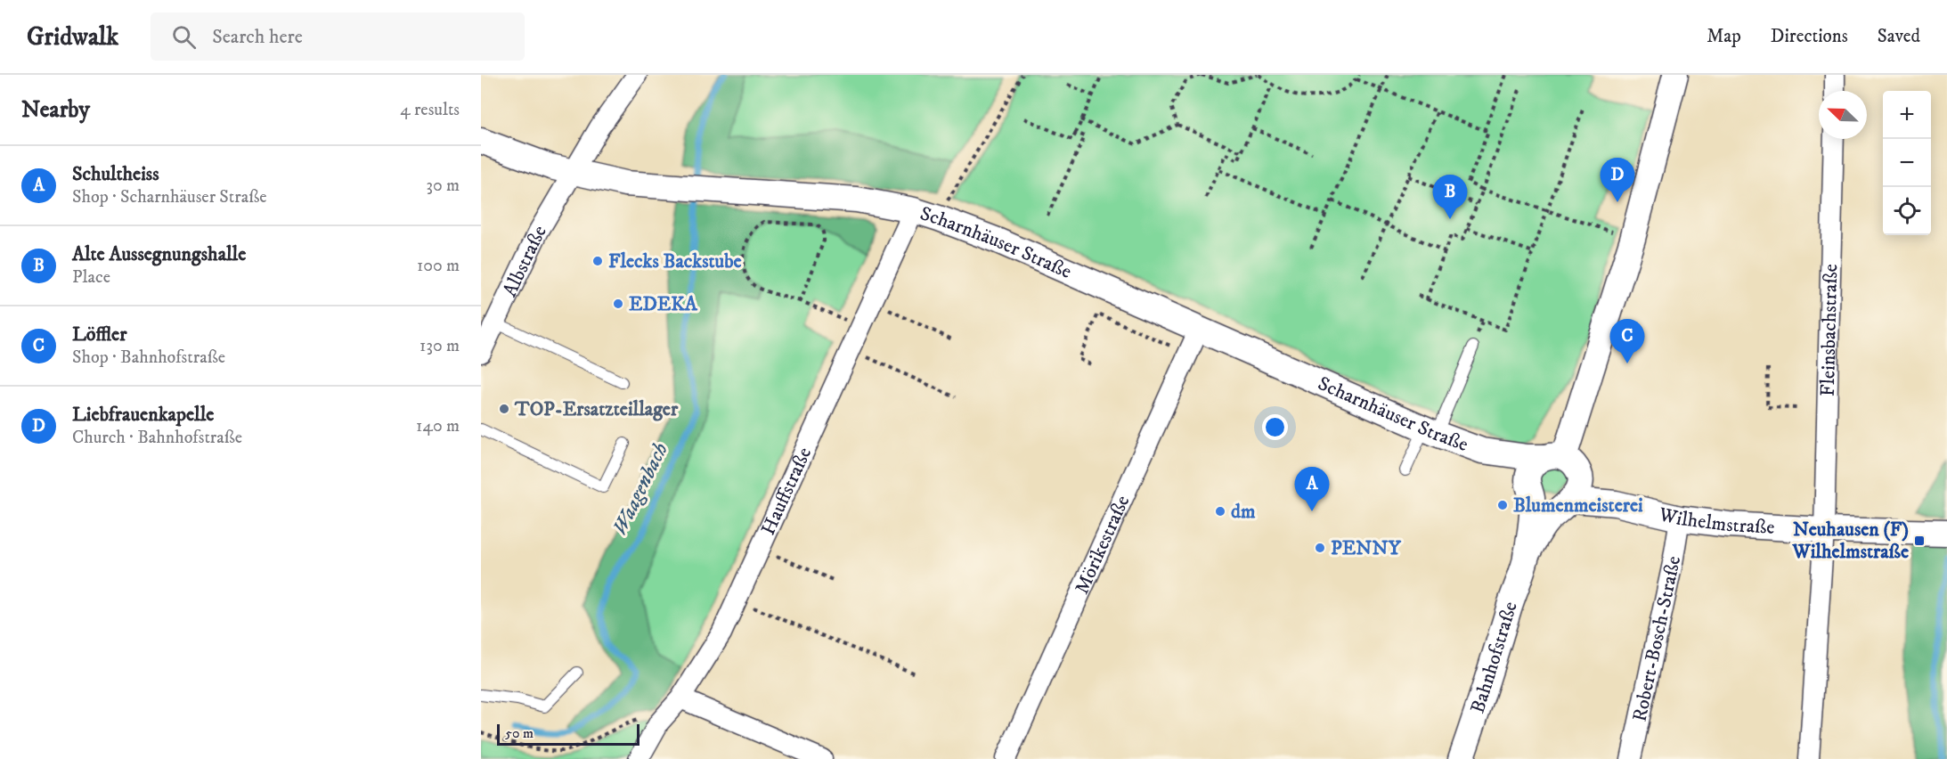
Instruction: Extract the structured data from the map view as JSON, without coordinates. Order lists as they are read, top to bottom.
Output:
{
  "streets": {
    "street": [
      "Scharnhäuser Straße",
      "Albstraße",
      "Fleinsbachstraße",
      "Hauffstraße",
      "Wilhelmstraße",
      "Mörikestraße",
      "Robert-Bosch-Straße",
      "Bahnhofstraße"
    ]
  },
  "crossings": [
    ["Scharnhäuser Straße", "Albstraße"],
    ["Scharnhäuser Straße", "Hauffstraße"],
    ["Scharnhäuser Straße", "Wilhelmstraße"],
    ["Scharnhäuser Straße", "Mörikestraße"],
    ["Scharnhäuser Straße", "Bahnhofstraße"],
    ["Fleinsbachstraße", "Wilhelmstraße"],
    ["Wilhelmstraße", "Robert-Bosch-Straße"],
    ["Wilhelmstraße", "Bahnhofstraße"]
  ],
  "water": ["Waagenbach"],
  "places": {
    "other": [
      "Flecks Backstube",
      "EDEKA",
      "TOP-Ersatzteillager",
      "Blumenmeisterei",
      "dm",
      "PENNY"
    ],
    "transit": ["Neuhausen (F) Wilhelmstraße"]
  },
  "scale_bar": "50 m",
  "north": "top left",
  "page": {
    "header": "Gridwalk",
    "search": "Search here",
    "nav": ["Map", "Directions", "Saved"],
    "heading": ["Nearby", "4 results"],
    "map_buttons": ["+", "−"],
    "list": [
      {
        "mark": "A",
        "name": "Schultheiss",
        "note": "Shop · Scharnhäuser Straße",
        "value": "30 m"
      },
      {
        "mark": "B",
        "name": "Alte Aussegnungshalle",
        "note": "Place",
        "value": "100 m"
      },
      {
        "mark": "C",
        "name": "Löffler",
        "note": "Shop · Bahnhofstraße",
        "value": "130 m"
      },
      {
        "mark": "D",
        "name": "Liebfrauenkapelle",
        "note": "Church · Bahnhofstraße",
        "value": "140 m"
      }
    ],
    "pins": [
      "D",
      "B",
      "C",
      "A"
    ],
    "scale": "50 m"
  }
}
